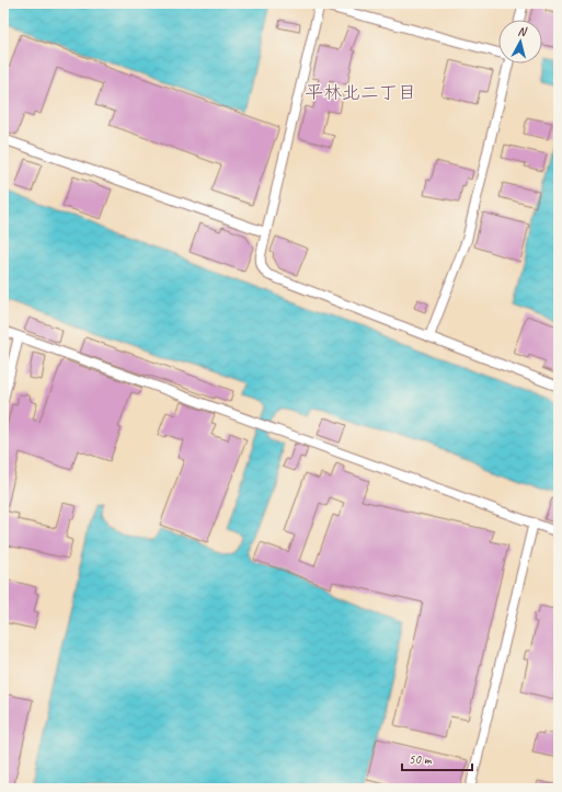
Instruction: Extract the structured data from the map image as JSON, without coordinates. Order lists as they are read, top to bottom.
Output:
{
  "districts": ["平林北二丁目"],
  "scale_bar": "50 m",
  "north": "top"
}
